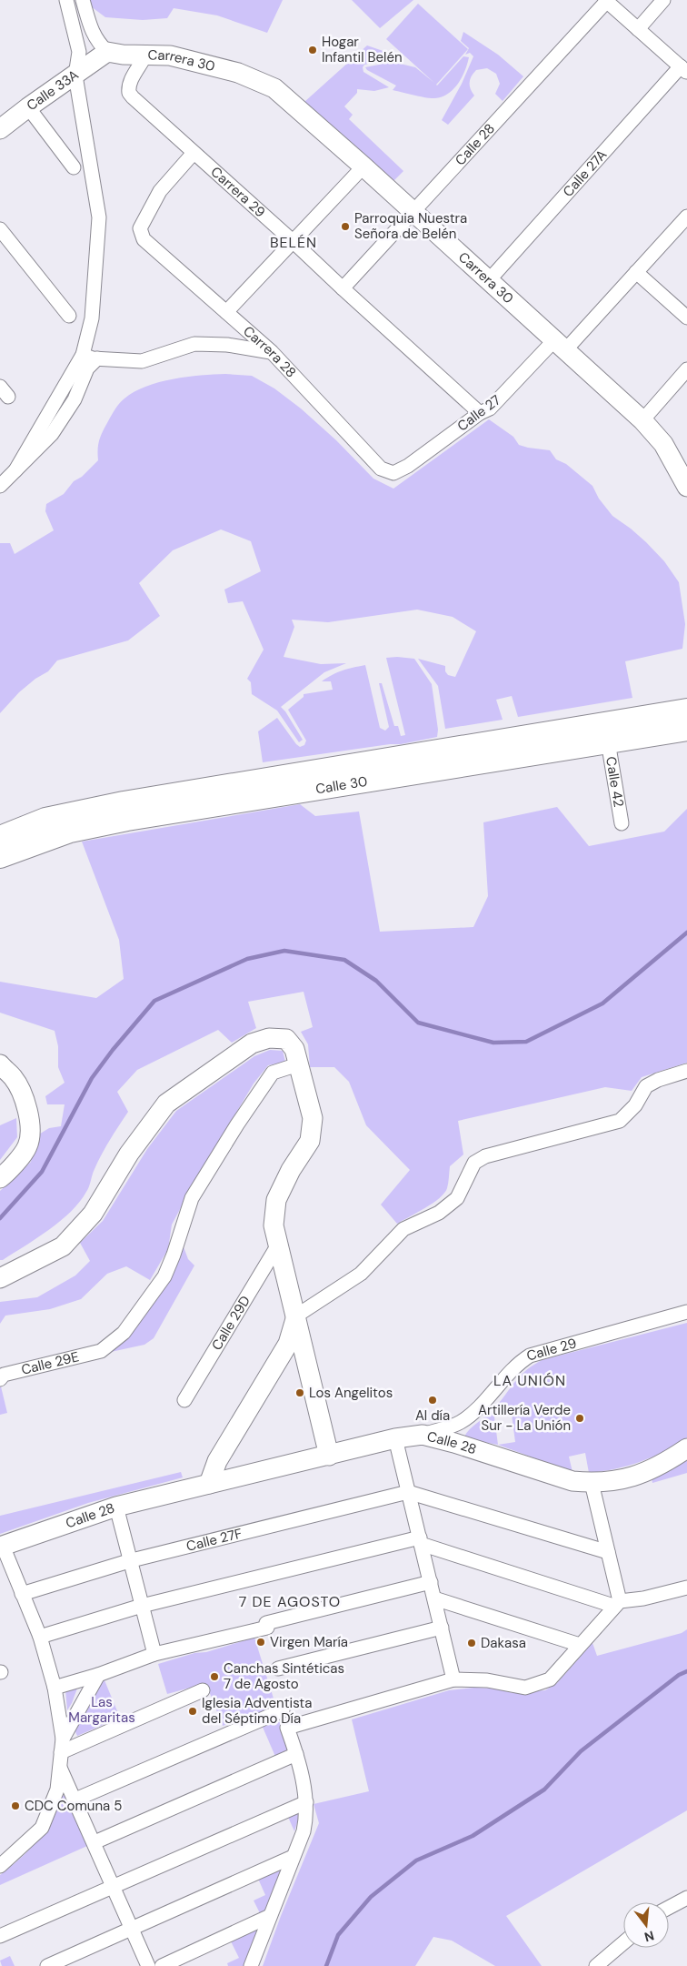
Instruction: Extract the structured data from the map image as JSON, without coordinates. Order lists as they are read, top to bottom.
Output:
{
  "streets": {
    "main road": ["Calle 30"],
    "street": [
      "Carrera 30",
      "Calle 33A",
      "Calle 28",
      "Calle 27A",
      "Carrera 29",
      "Carrera 28",
      "Calle 27",
      "Calle 42",
      "Calle 29D",
      "Calle 29",
      "Calle 29E",
      "Calle 27F"
    ]
  },
  "crossings": [
    ["Carrera 30", "Calle 33A"],
    ["Carrera 30", "Calle 28"],
    ["Carrera 30", "Calle 27A"],
    ["Carrera 30", "Carrera 29"],
    ["Carrera 30", "Calle 27"],
    ["Calle 28", "Carrera 29"],
    ["Carrera 29", "Carrera 28"],
    ["Carrera 29", "Calle 27"],
    ["Carrera 28", "Calle 27"],
    ["Calle 42", "Calle 30"]
  ],
  "districts": ["BELÉN", "LA UNIÓN", "7 DE AGOSTO"],
  "parks": ["Las Margaritas"],
  "places": [
    "Hogar Infantil Belén",
    "Parroquia Nuestra Señora de Belén",
    "Los Angelitos",
    "Al día",
    "Artillería Verde Sur - La Unión",
    "Virgen María",
    "Dakasa",
    "Canchas Sintéticas 7 de Agosto",
    "Iglesia Adventista del Séptimo Día",
    "CDC Comuna 5"
  ],
  "north": "bottom"
}
